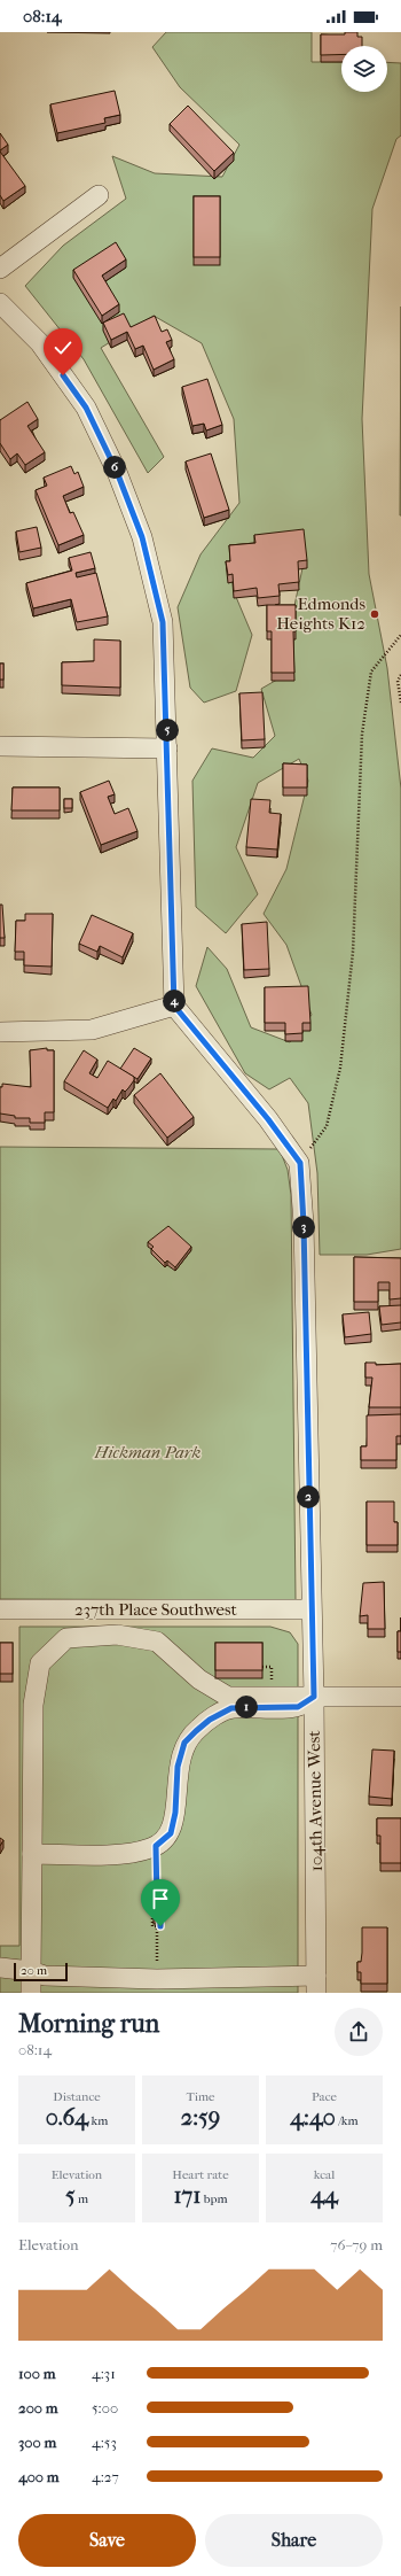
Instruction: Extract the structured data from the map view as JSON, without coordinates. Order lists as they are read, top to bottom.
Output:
{
  "streets": {
    "street": ["237th Place Southwest", "104th Avenue West"]
  },
  "crossings": [
    ["237th Place Southwest", "104th Avenue West"]
  ],
  "parks": ["Hickman Park"],
  "places": ["Edmonds Heights K12"],
  "scale_bar": "20 m",
  "page": {
    "status": "08:14",
    "pins": [
      "6",
      "5",
      "4",
      "3",
      "2",
      "1"
    ],
    "scale": "20 m",
    "heading": ["Morning run", "08:14"],
    "stats": [
      ["Distance", "0.64 km"],
      ["Time", "2:59"],
      ["Pace", "4:40 /km"],
      ["Elevation", "5 m"],
      ["Heart rate", "171 bpm"],
      ["kcal", "44"]
    ],
    "chart": ["Elevation", "76–79 m"],
    "list": [
      {
        "name": "100 m",
        "note": "4:31"
      },
      {
        "name": "200 m",
        "note": "5:00"
      },
      {
        "name": "300 m",
        "note": "4:53"
      },
      {
        "name": "400 m",
        "note": "4:27"
      }
    ],
    "buttons": ["Save", "Share"]
  }
}
